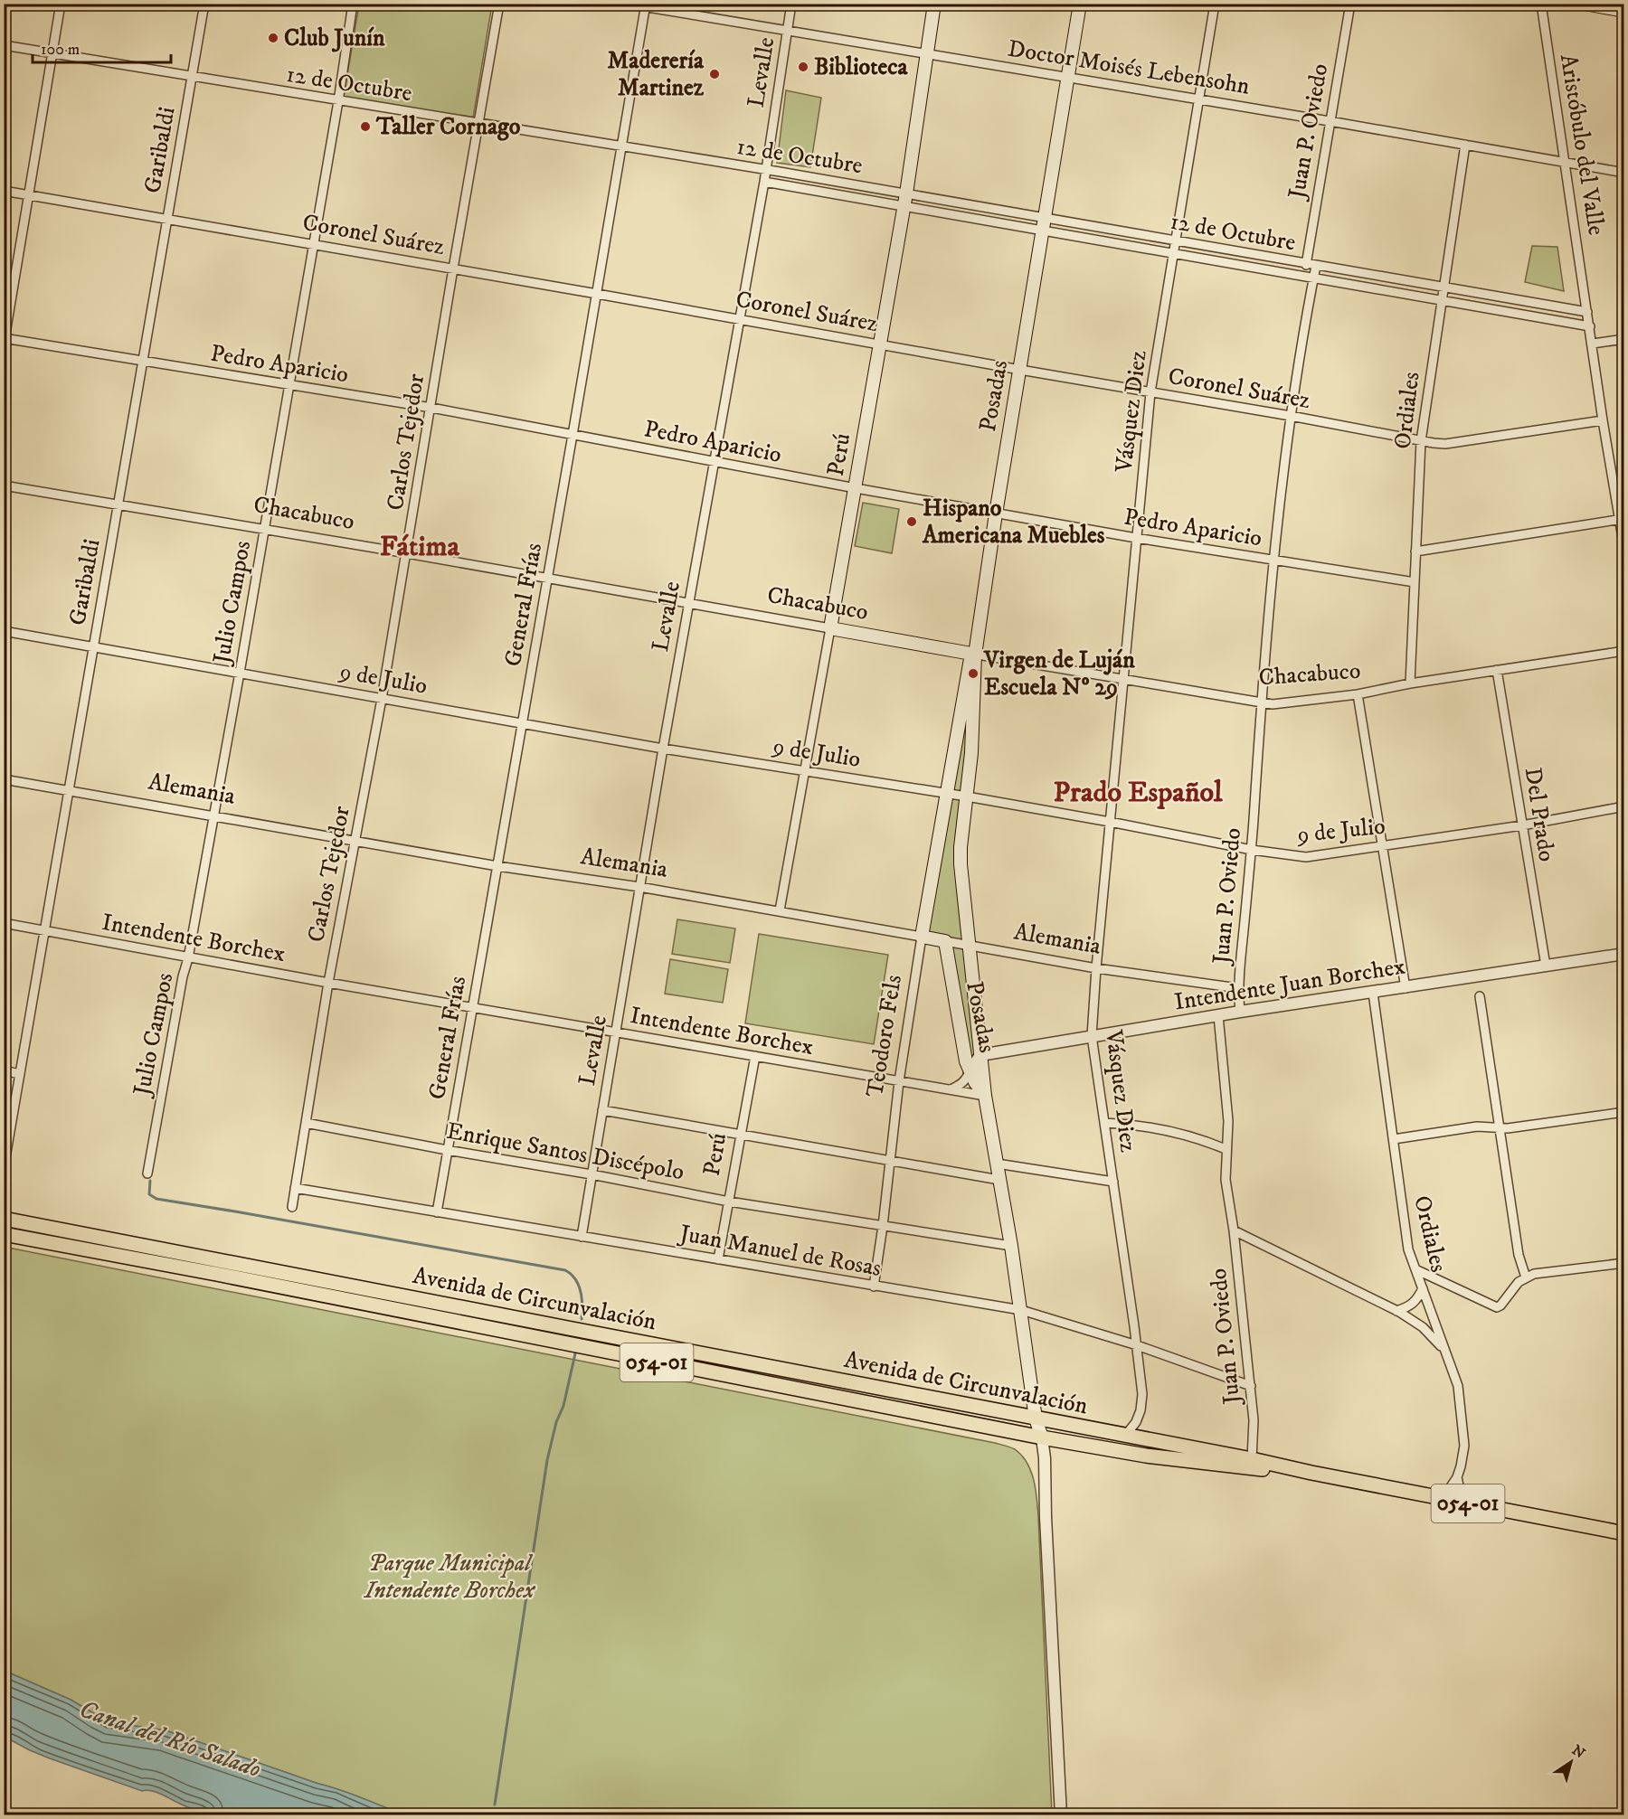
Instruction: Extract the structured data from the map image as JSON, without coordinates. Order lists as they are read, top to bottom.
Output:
{
  "streets": {
    "highway": ["Avenida de Circunvalación", "054-01"],
    "main road": [
      "Posadas",
      "Perú",
      "Chacabuco",
      "Alemania",
      "Teodoro Fels"
    ],
    "street": [
      "Doctor Moisés Lebensohn",
      "Levalle",
      "12 de Octubre",
      "Juan P. Oviedo",
      "Aristóbulo del Valle",
      "Garibaldi",
      "Coronel Suárez",
      "Pedro Aparicio",
      "Ordiales",
      "Vásquez Diez",
      "Carlos Tejedor",
      "Julio Campos",
      "General Frías",
      "9 de Julio",
      "Del Prado",
      "Intendente Borchex",
      "Intendente Juan Borchex",
      "Enrique Santos Discépolo",
      "Juan Manuel de Rosas"
    ]
  },
  "crossings": [
    ["Doctor Moisés Lebensohn", "Levalle"],
    ["Doctor Moisés Lebensohn", "Juan P. Oviedo"],
    ["Doctor Moisés Lebensohn", "Aristóbulo del Valle"],
    ["Doctor Moisés Lebensohn", "Posadas"],
    ["Doctor Moisés Lebensohn", "Ordiales"],
    ["Doctor Moisés Lebensohn", "Vásquez Diez"],
    ["Doctor Moisés Lebensohn", "Perú"],
    ["Doctor Moisés Lebensohn", "General Frías"],
    ["Levalle", "12 de Octubre"],
    ["Levalle", "Coronel Suárez"],
    ["Levalle", "Pedro Aparicio"],
    ["Levalle", "Chacabuco"],
    ["Levalle", "9 de Julio"],
    ["Levalle", "Alemania"],
    ["Levalle", "Intendente Borchex"],
    ["Levalle", "Enrique Santos Discépolo"],
    ["Levalle", "Juan Manuel de Rosas"],
    ["12 de Octubre", "Juan P. Oviedo"],
    ["12 de Octubre", "Aristóbulo del Valle"],
    ["12 de Octubre", "Garibaldi"],
    ["12 de Octubre", "Posadas"],
    ["12 de Octubre", "Ordiales"],
    ["12 de Octubre", "Vásquez Diez"],
    ["12 de Octubre", "Carlos Tejedor"],
    ["12 de Octubre", "Perú"],
    ["12 de Octubre", "Julio Campos"],
    ["12 de Octubre", "General Frías"],
    ["Juan P. Oviedo", "Coronel Suárez"],
    ["Juan P. Oviedo", "Pedro Aparicio"],
    ["Juan P. Oviedo", "Chacabuco"],
    ["Juan P. Oviedo", "9 de Julio"],
    ["Juan P. Oviedo", "Alemania"],
    ["Juan P. Oviedo", "Intendente Juan Borchex"],
    ["Juan P. Oviedo", "Juan Manuel de Rosas"],
    ["Juan P. Oviedo", "Avenida de Circunvalación"],
    ["Aristóbulo del Valle", "Coronel Suárez"],
    ["Garibaldi", "Coronel Suárez"],
    ["Garibaldi", "Pedro Aparicio"],
    ["Garibaldi", "Chacabuco"],
    ["Garibaldi", "9 de Julio"],
    ["Garibaldi", "Alemania"],
    ["Garibaldi", "Intendente Borchex"],
    ["Coronel Suárez", "Posadas"],
    ["Coronel Suárez", "Ordiales"],
    ["Coronel Suárez", "Vásquez Diez"],
    ["Coronel Suárez", "Carlos Tejedor"],
    ["Coronel Suárez", "Perú"],
    ["Coronel Suárez", "Julio Campos"],
    ["Coronel Suárez", "General Frías"],
    ["Pedro Aparicio", "Posadas"],
    ["Pedro Aparicio", "Ordiales"],
    ["Pedro Aparicio", "Vásquez Diez"],
    ["Pedro Aparicio", "Carlos Tejedor"],
    ["Pedro Aparicio", "Perú"],
    ["Pedro Aparicio", "Julio Campos"],
    ["Pedro Aparicio", "General Frías"],
    ["Posadas", "Chacabuco"],
    ["Posadas", "9 de Julio"],
    ["Posadas", "Alemania"],
    ["Posadas", "Intendente Borchex"],
    ["Posadas", "Intendente Juan Borchex"],
    ["Posadas", "Teodoro Fels"],
    ["Posadas", "Enrique Santos Discépolo"],
    ["Posadas", "Juan Manuel de Rosas"],
    ["Posadas", "Avenida de Circunvalación"],
    ["Ordiales", "Chacabuco"],
    ["Ordiales", "Intendente Juan Borchex"],
    ["Ordiales", "Avenida de Circunvalación"],
    ["Vásquez Diez", "Chacabuco"],
    ["Vásquez Diez", "9 de Julio"],
    ["Vásquez Diez", "Alemania"],
    ["Vásquez Diez", "Intendente Juan Borchex"],
    ["Vásquez Diez", "Juan Manuel de Rosas"],
    ["Vásquez Diez", "Avenida de Circunvalación"],
    ["Carlos Tejedor", "Chacabuco"],
    ["Carlos Tejedor", "9 de Julio"],
    ["Carlos Tejedor", "Alemania"],
    ["Carlos Tejedor", "Intendente Borchex"],
    ["Carlos Tejedor", "Enrique Santos Discépolo"],
    ["Carlos Tejedor", "Juan Manuel de Rosas"],
    ["Perú", "Chacabuco"],
    ["Perú", "9 de Julio"],
    ["Perú", "Alemania"],
    ["Perú", "Intendente Borchex"],
    ["Perú", "Enrique Santos Discépolo"],
    ["Perú", "Juan Manuel de Rosas"],
    ["Chacabuco", "Julio Campos"],
    ["Chacabuco", "General Frías"],
    ["Chacabuco", "Del Prado"],
    ["Julio Campos", "9 de Julio"],
    ["Julio Campos", "Alemania"],
    ["Julio Campos", "Intendente Borchex"],
    ["General Frías", "9 de Julio"],
    ["General Frías", "Alemania"],
    ["General Frías", "Intendente Borchex"],
    ["General Frías", "Enrique Santos Discépolo"],
    ["General Frías", "Juan Manuel de Rosas"],
    ["9 de Julio", "Del Prado"],
    ["9 de Julio", "Teodoro Fels"],
    ["Alemania", "Teodoro Fels"],
    ["Del Prado", "Intendente Juan Borchex"],
    ["Intendente Borchex", "Teodoro Fels"],
    ["Teodoro Fels", "Enrique Santos Discépolo"],
    ["Teodoro Fels", "Juan Manuel de Rosas"]
  ],
  "districts": ["Fátima", "Prado Español"],
  "water": ["Canal del Río Salado"],
  "parks": ["Parque Municipal Intendente Borchex"],
  "places": [
    "Club Junín",
    "Biblioteca",
    "Maderería Martinez",
    "Taller Cornago",
    "Hispano Americana Muebles",
    "Virgen de Luján Escuela Nº 29"
  ],
  "scale_bar": "100 m",
  "north": "top right"
}
